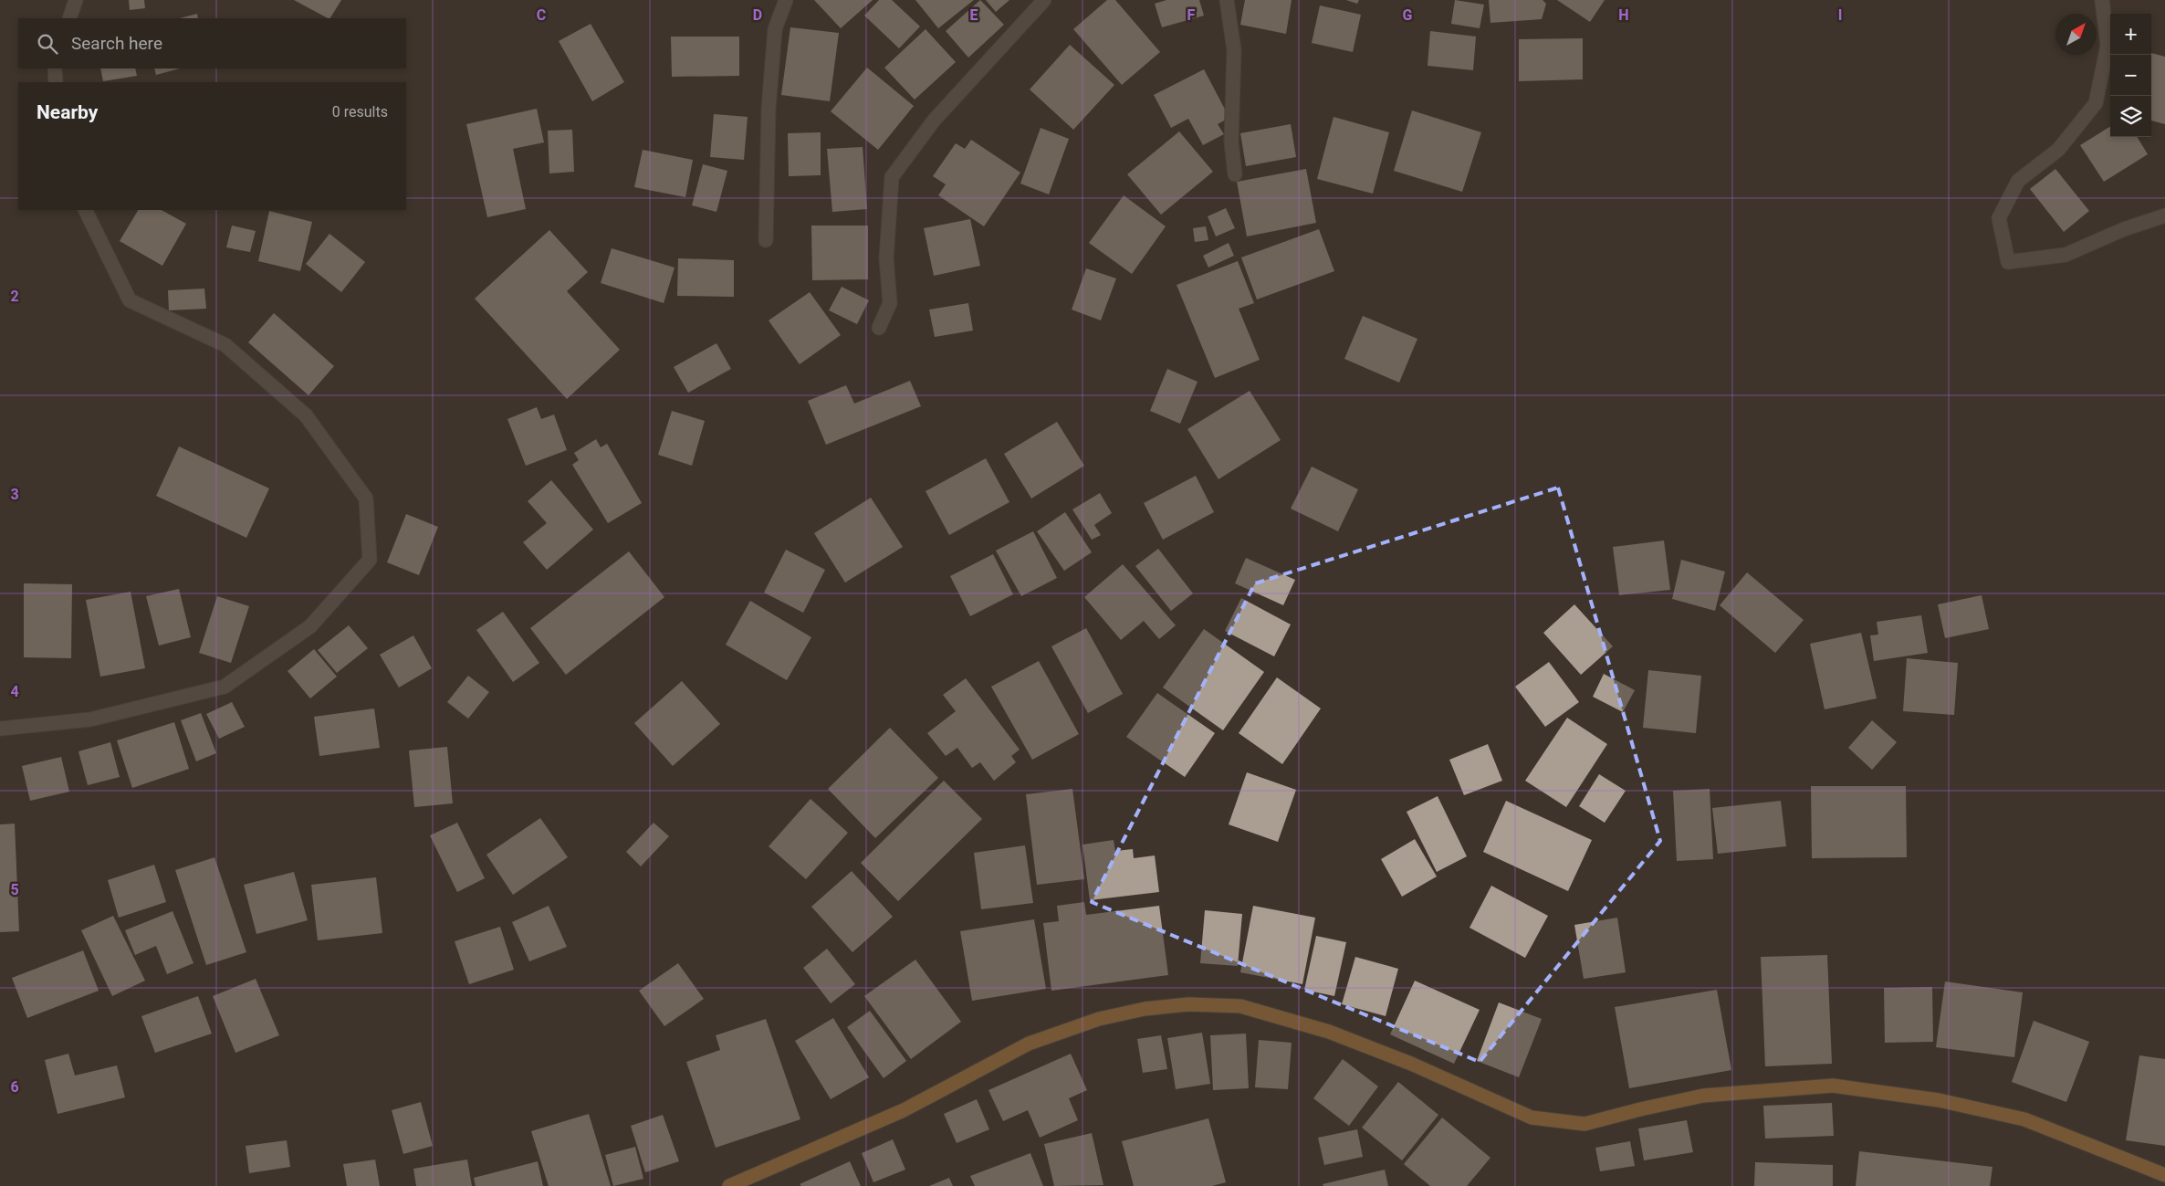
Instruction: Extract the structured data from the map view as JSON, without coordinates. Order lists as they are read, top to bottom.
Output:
{
  "north": "top right",
  "page": {
    "map_buttons": ["+", "−"],
    "search": "Search here",
    "heading": ["Nearby", "0 results"]
  },
  "grid": {
    "columns": [
      "C",
      "D",
      "E",
      "F",
      "G",
      "H",
      "I"
    ],
    "rows": [
      "2",
      "3",
      "4",
      "5",
      "6"
    ]
  }
}
